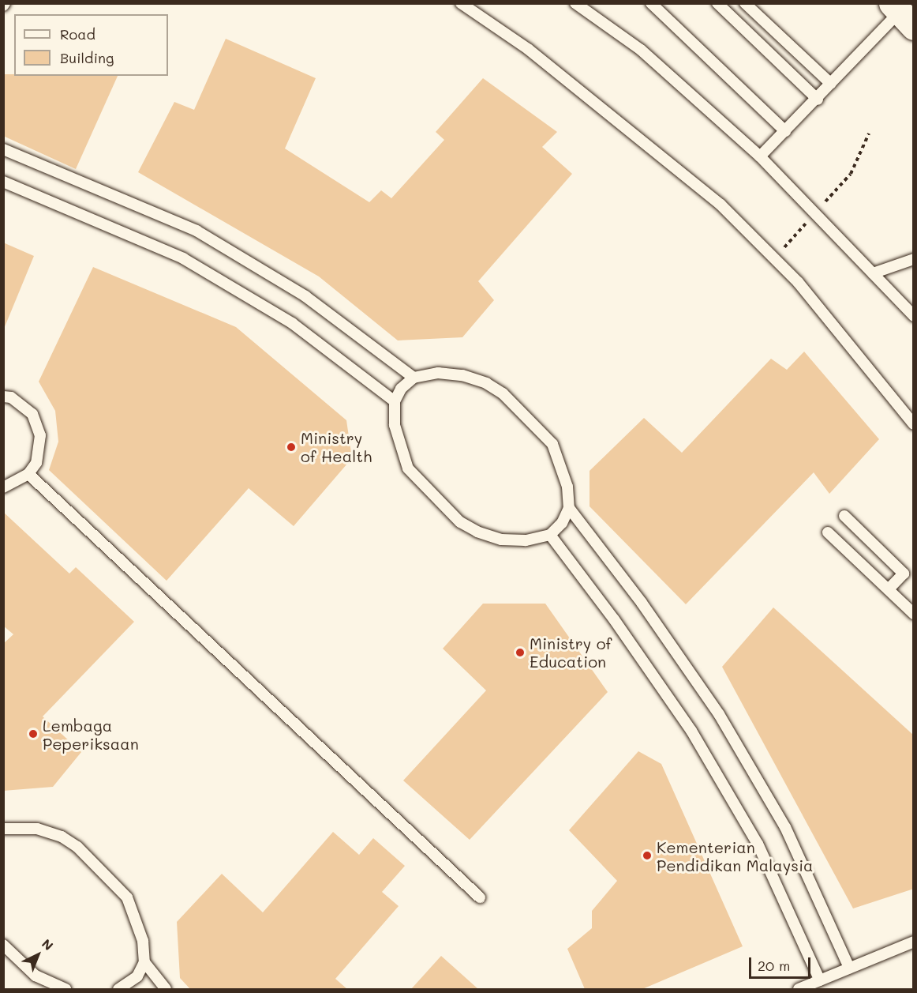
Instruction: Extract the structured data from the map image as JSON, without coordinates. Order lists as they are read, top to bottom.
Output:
{
  "places": [
    "Ministry of Health",
    "Ministry of Education",
    "Lembaga Peperiksaan",
    "Kementerian Pendidikan Malaysia"
  ],
  "legend": ["Road", "Building"],
  "scale_bar": "20 m",
  "north": "top right"
}
